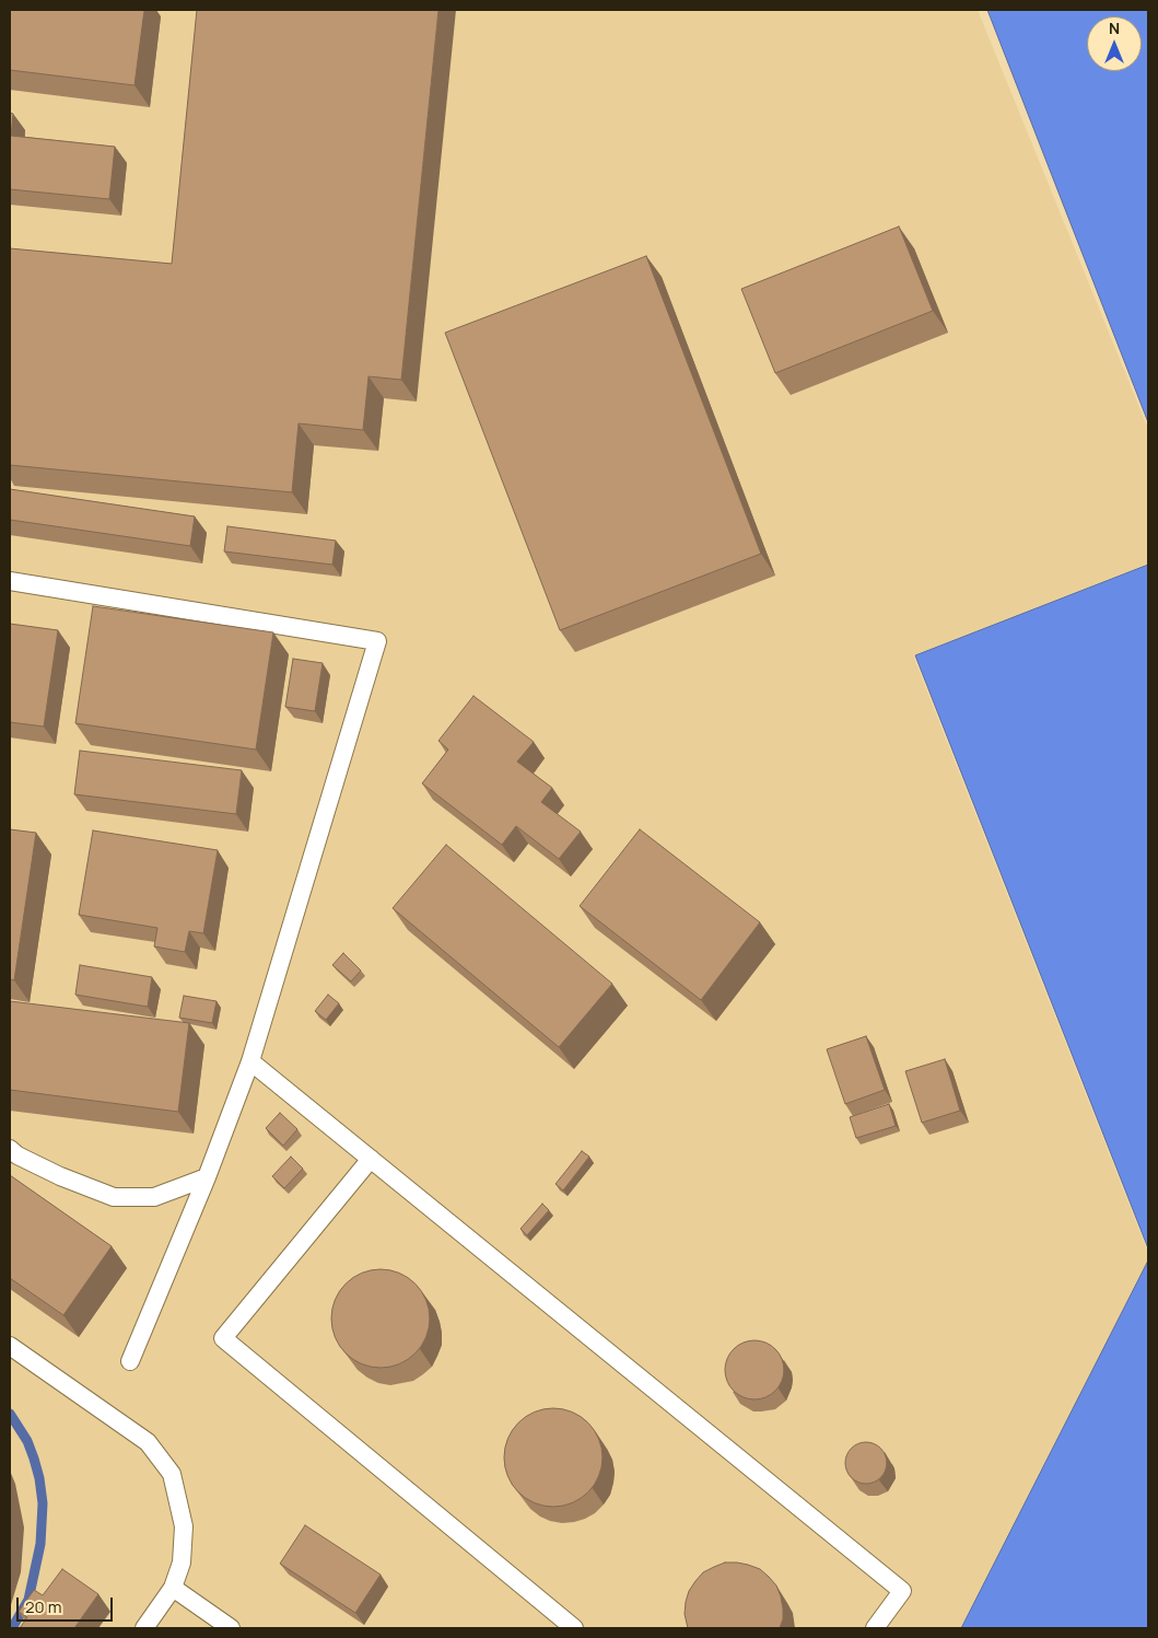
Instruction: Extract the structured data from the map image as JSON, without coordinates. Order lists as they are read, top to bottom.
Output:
{
  "scale_bar": "20 m",
  "north": "top"
}
